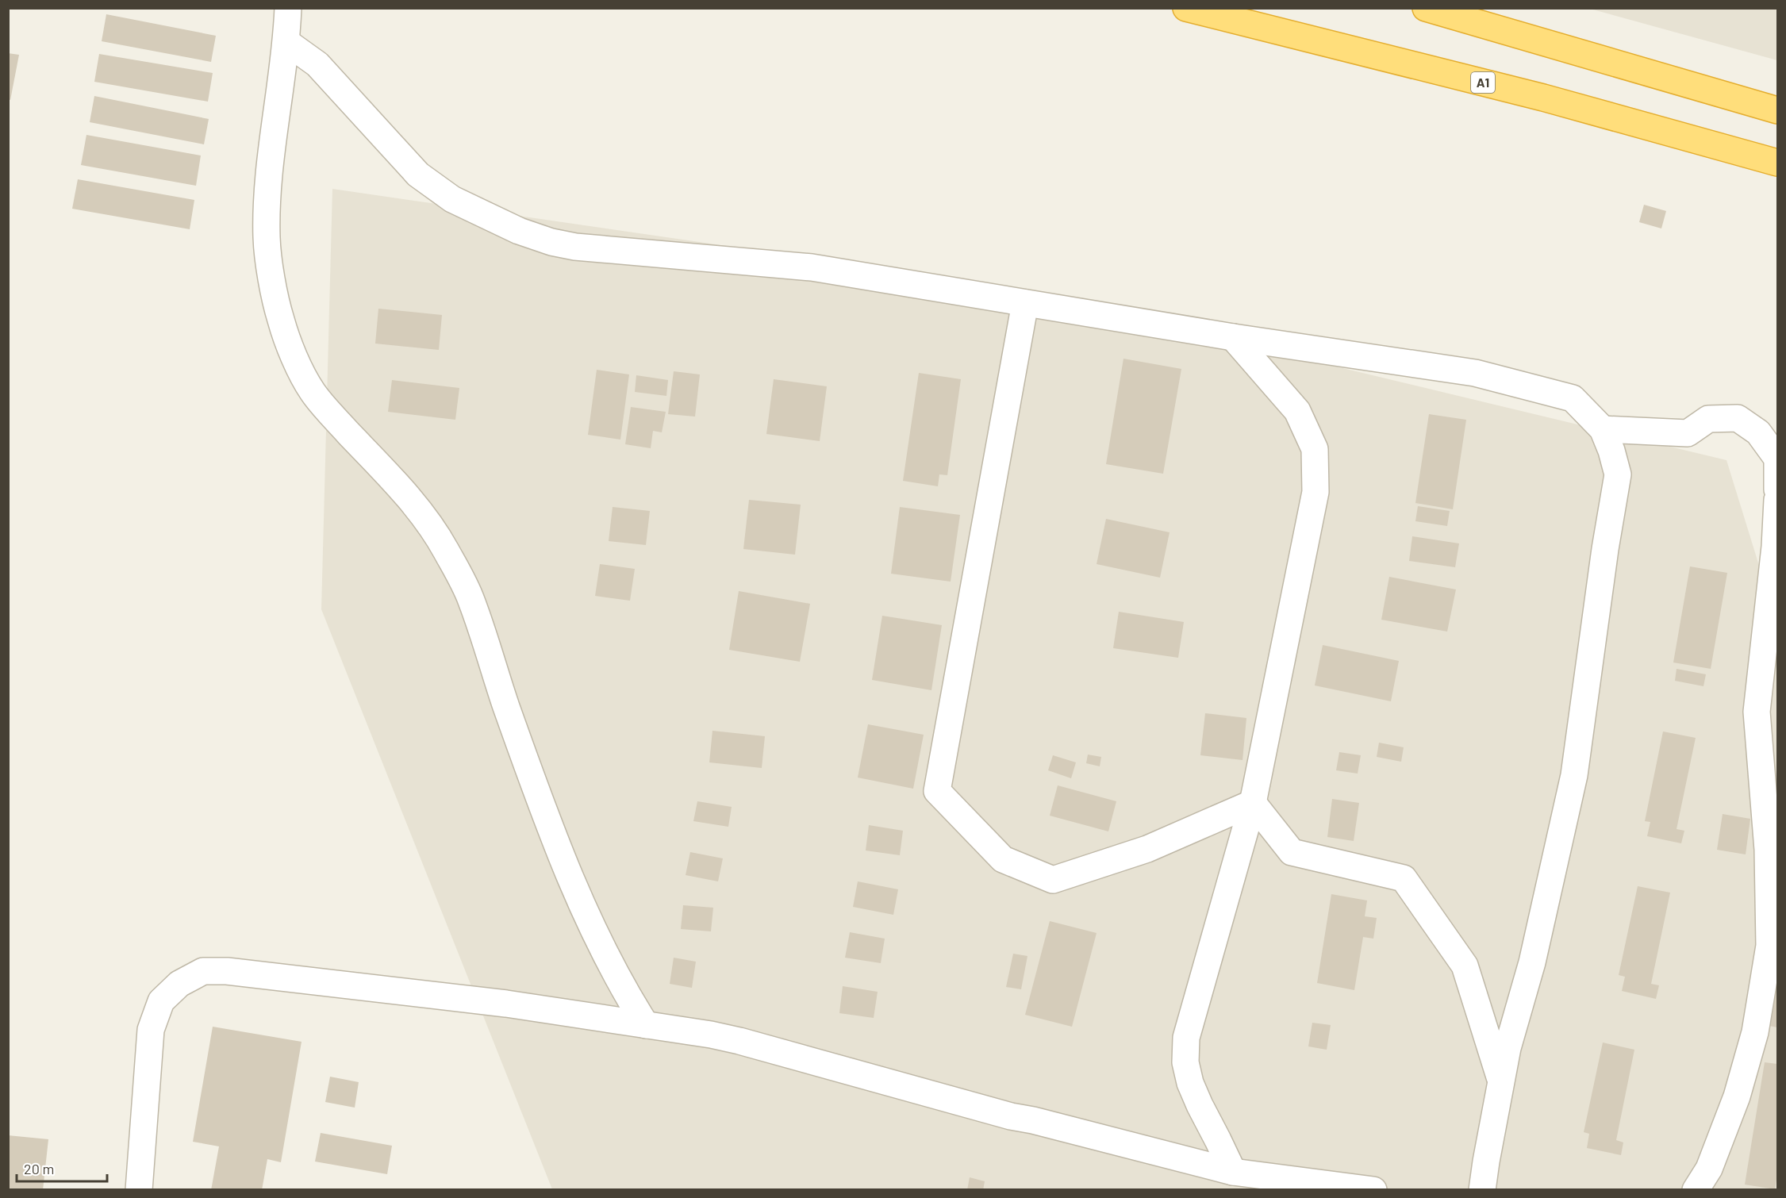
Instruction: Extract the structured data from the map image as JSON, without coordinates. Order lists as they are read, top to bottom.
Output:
{
  "streets": {
    "highway": ["A1"]
  },
  "scale_bar": "20 m"
}
